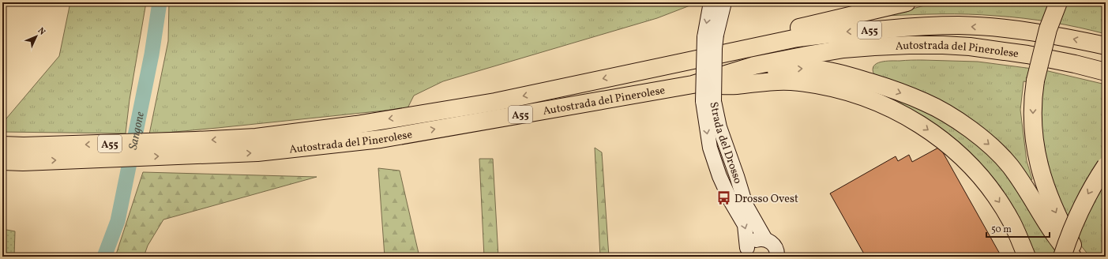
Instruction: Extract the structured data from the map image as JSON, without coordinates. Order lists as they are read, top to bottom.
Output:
{
  "streets": {
    "highway": ["A55", "Autostrada del Pinerolese"],
    "street": ["Strada del Drosso"]
  },
  "water": ["Sangone"],
  "places": {
    "bus stop": ["Drosso Ovest"]
  },
  "scale_bar": "50 m",
  "north": "top right"
}
